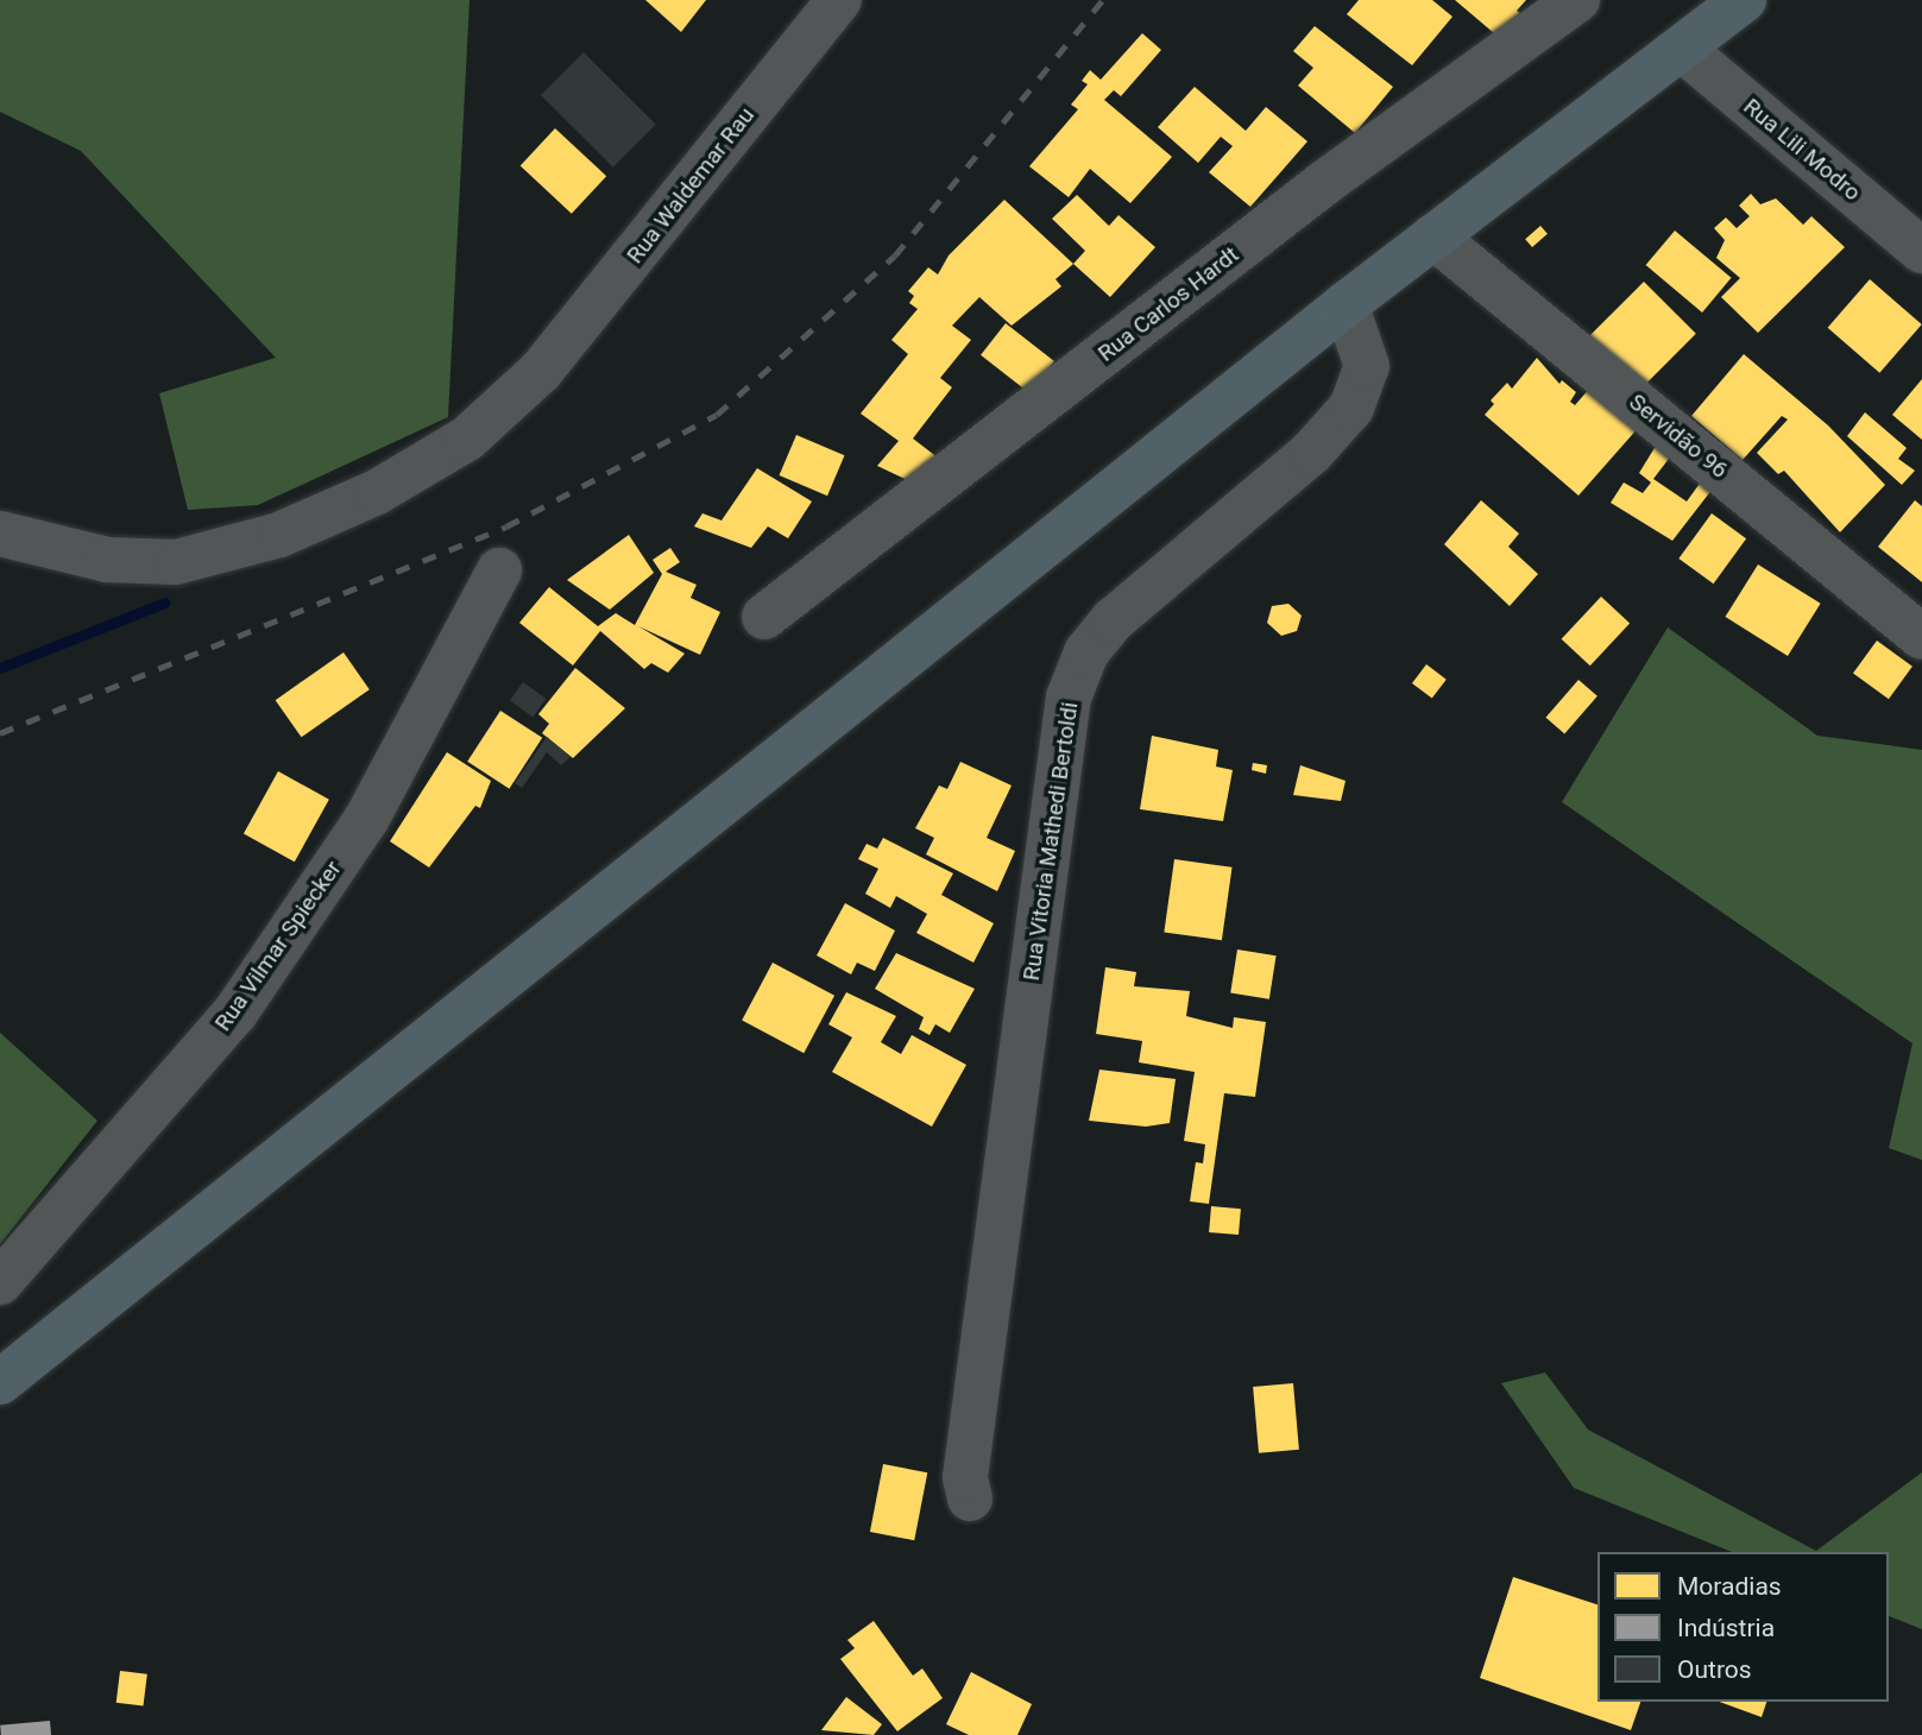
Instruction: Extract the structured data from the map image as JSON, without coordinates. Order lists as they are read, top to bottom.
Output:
{
  "streets": {
    "street": [
      "Rua Lili Modro",
      "Rua Waldemar Rau",
      "Rua Carlos Hardt",
      "Servidão 96",
      "Rua Vitoria Mathedi Bertoldi",
      "Rua Vilmar Spiecker"
    ]
  },
  "legend": ["Moradias", "Indústria", "Outros"]
}
